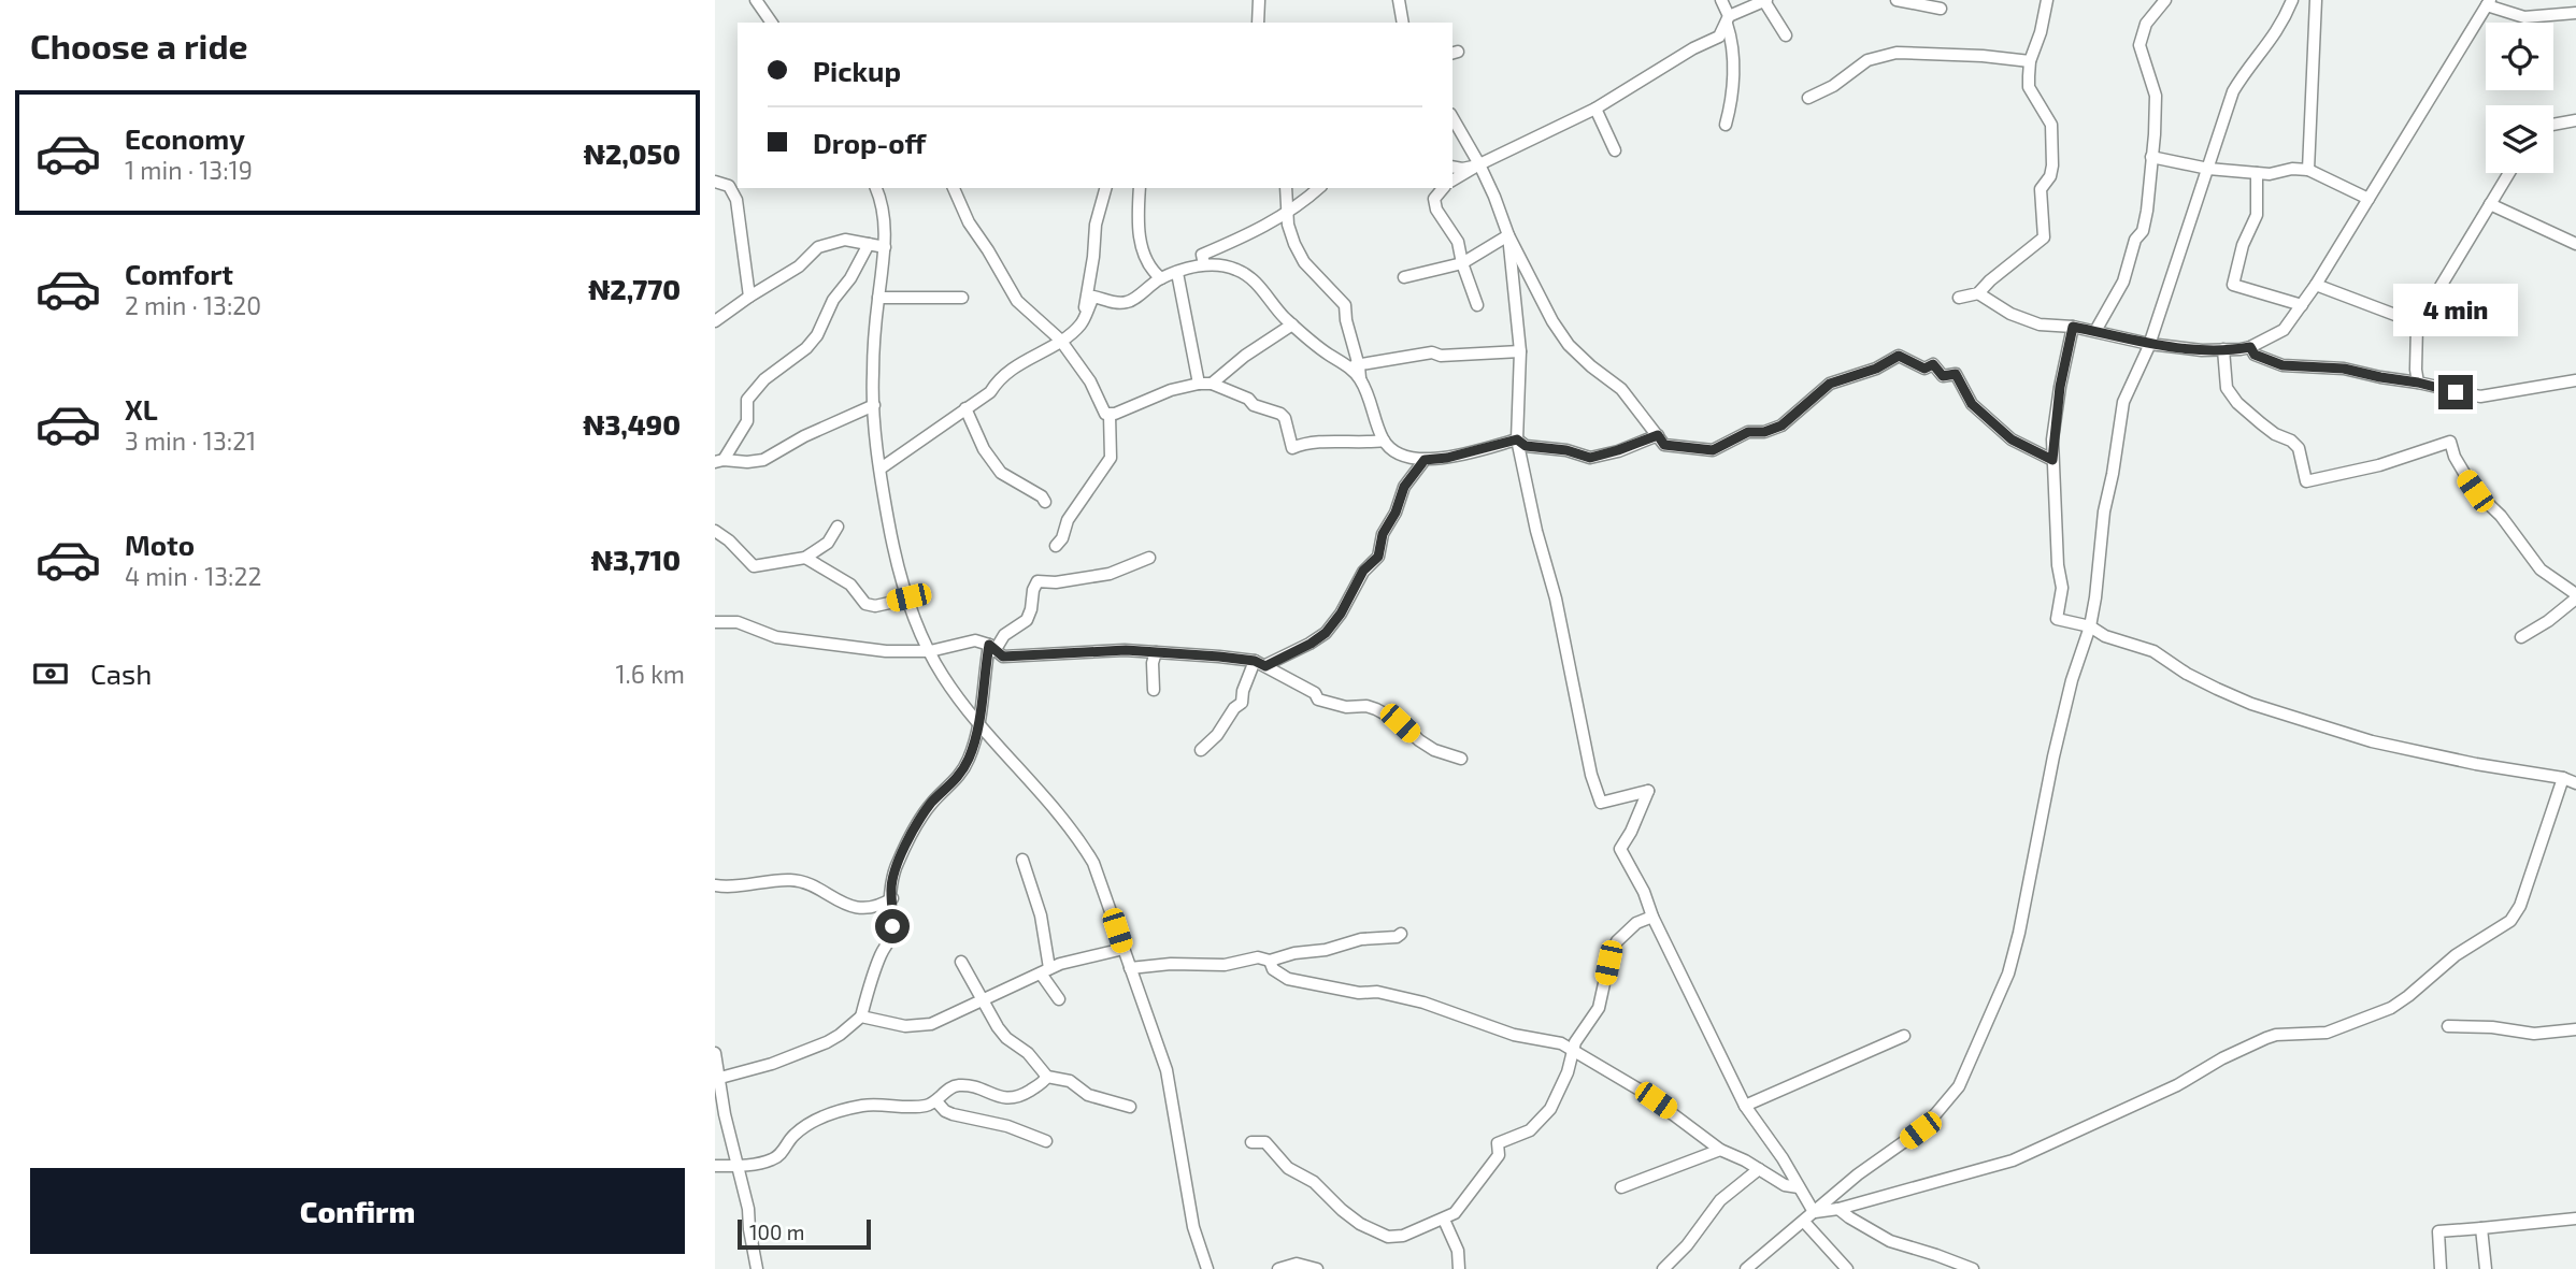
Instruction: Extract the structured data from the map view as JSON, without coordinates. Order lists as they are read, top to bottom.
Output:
{
  "scale_bar": "100 m",
  "page": {
    "heading": "Choose a ride",
    "banner": ["Pickup", "Drop-off"],
    "list": [
      {
        "name": "Economy",
        "note": "1 min · 13:19",
        "value": "₦2,050"
      },
      {
        "name": "Comfort",
        "note": "2 min · 13:20",
        "value": "₦2,770"
      },
      {
        "name": "XL",
        "note": "3 min · 13:21",
        "value": "₦3,490"
      },
      {
        "name": "Moto",
        "note": "4 min · 13:22",
        "value": "₦3,710"
      }
    ],
    "bubble": "4 min",
    "pay": ["Cash", "1.6 km"],
    "buttons": "Confirm",
    "scale": "100 m"
  }
}
